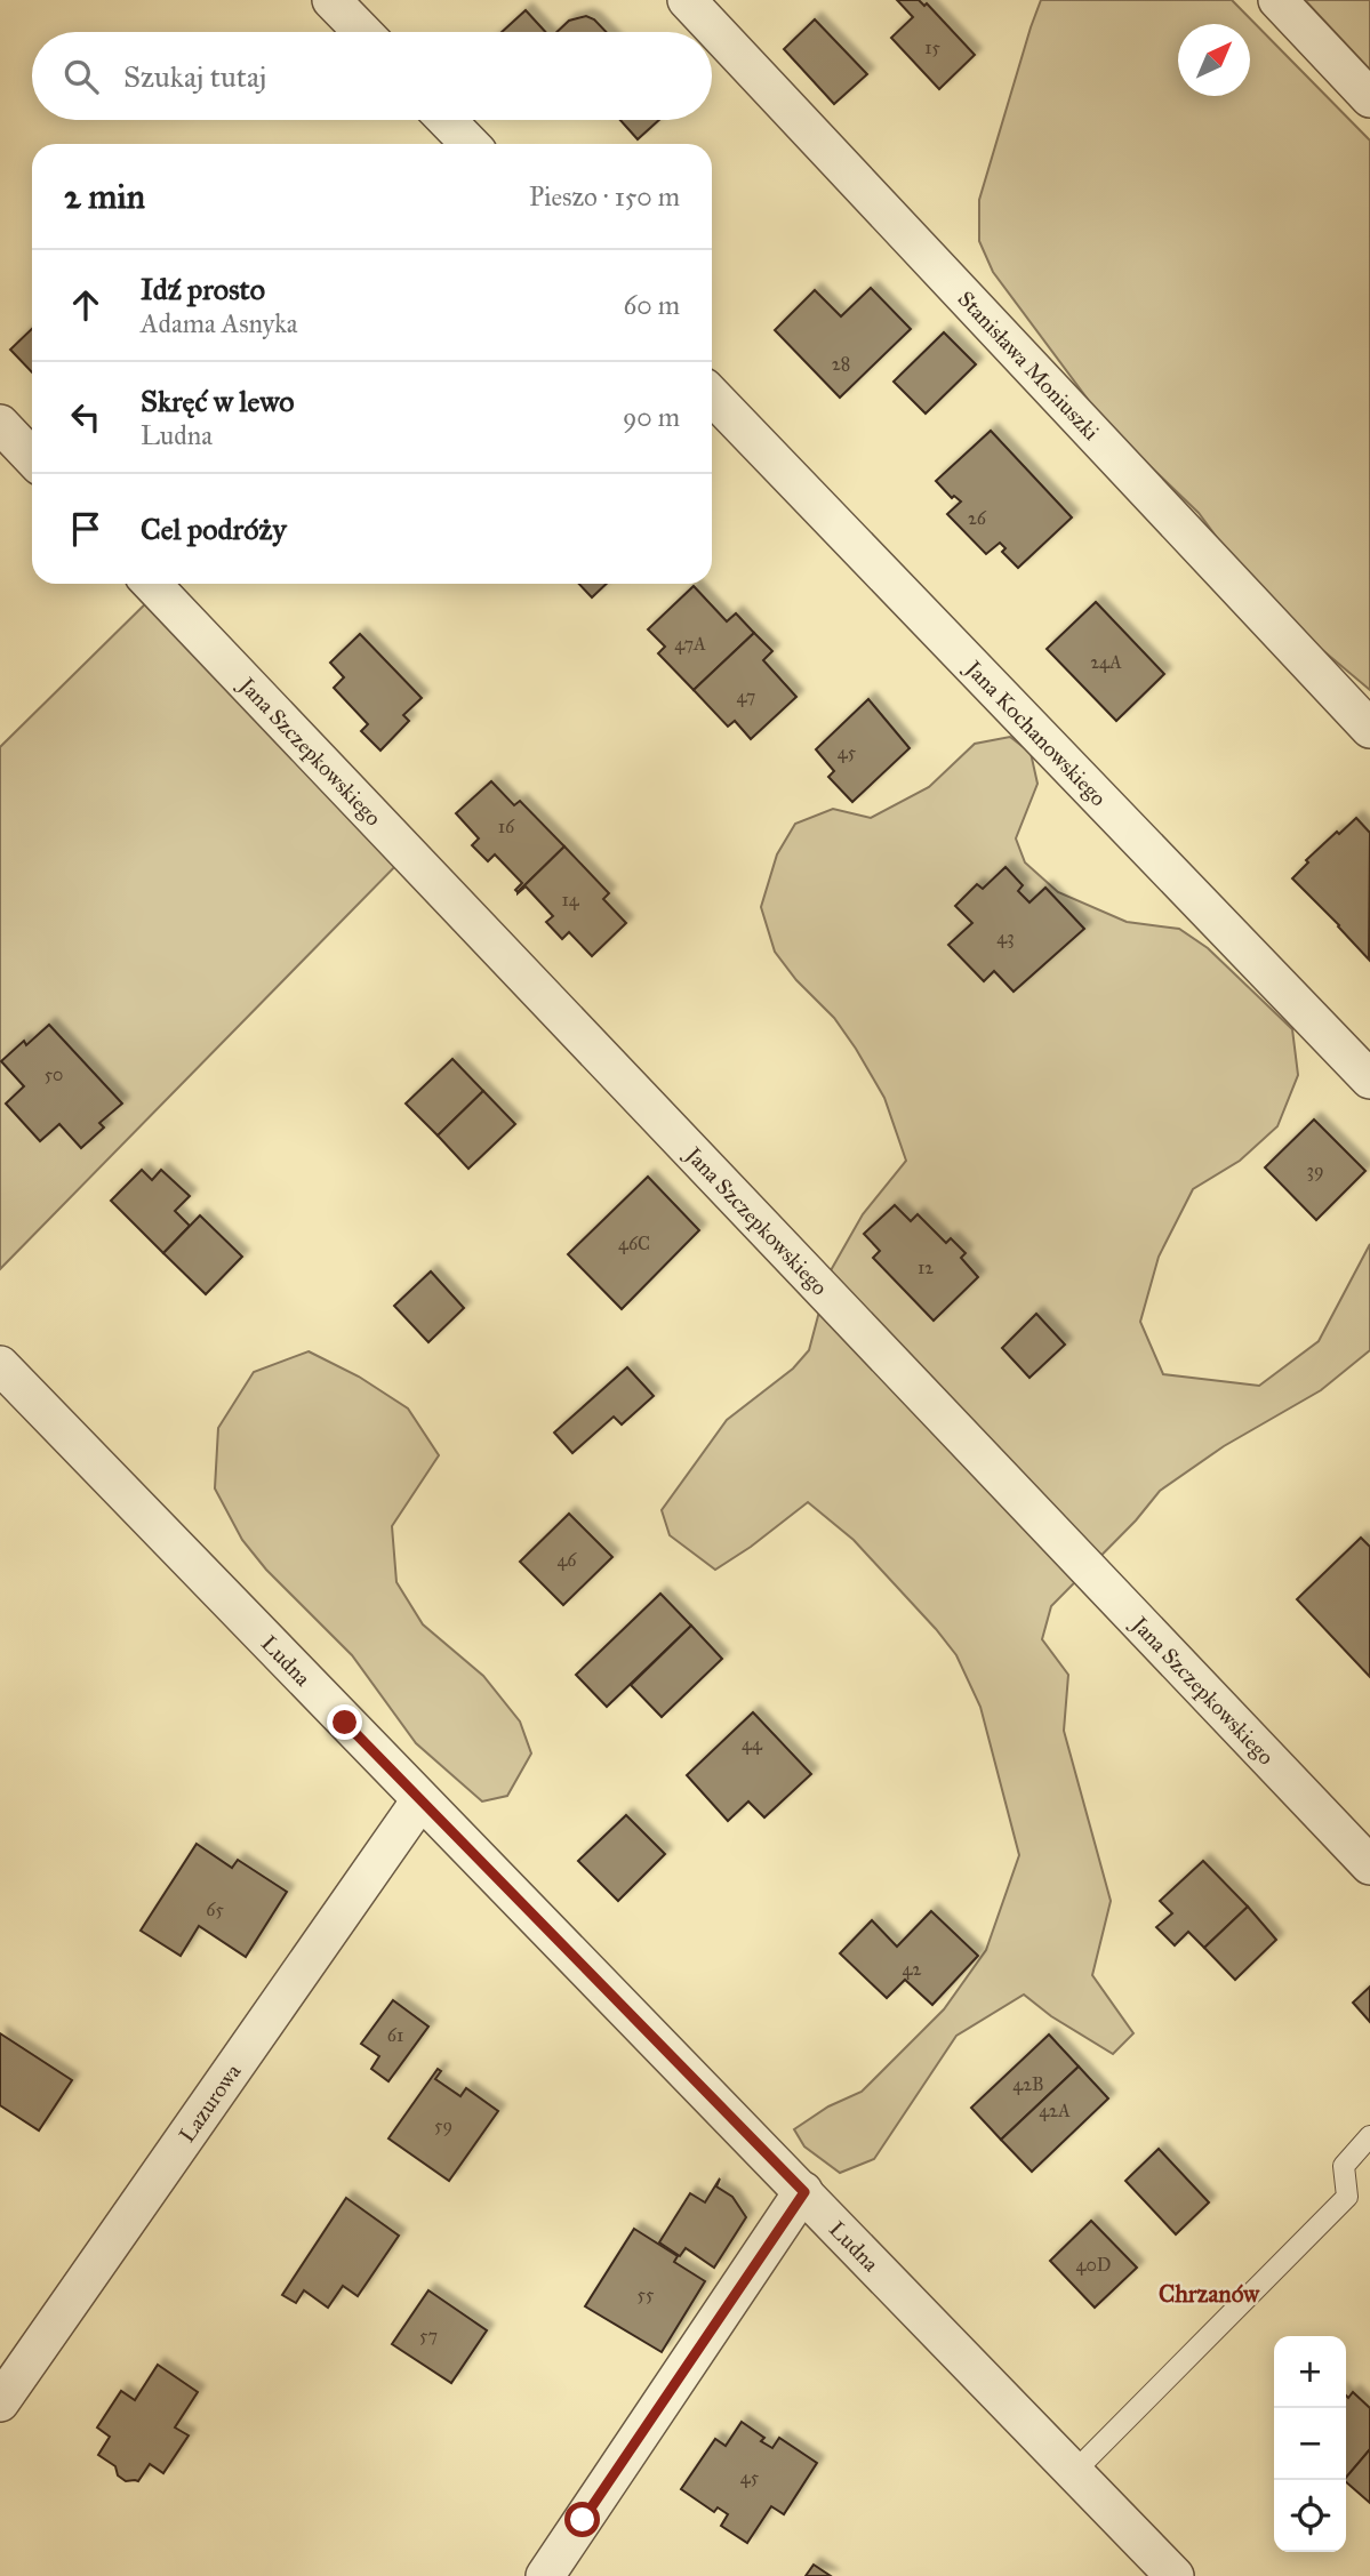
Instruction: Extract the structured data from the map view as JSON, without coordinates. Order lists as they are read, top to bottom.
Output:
{
  "streets": {
    "street": [
      "Stanisława Moniuszki",
      "Jana Kochanowskiego",
      "Jana Szczepkowskiego",
      "Ludna",
      "Lazurowa"
    ]
  },
  "crossings": [
    ["Ludna", "Lazurowa"]
  ],
  "districts": ["Chrzanów"],
  "house_numbers": [
    "15",
    "28",
    "26",
    "47A",
    "24A",
    "47",
    "45",
    "16",
    "14",
    "43",
    "50",
    "39",
    "46C",
    "12",
    "46",
    "44",
    "65",
    "42",
    "61",
    "42B",
    "42A",
    "59",
    "40D",
    "55",
    "57",
    "45"
  ],
  "north": "top right",
  "page": {
    "search": "Szukaj tutaj",
    "heading": ["2 min", "Pieszo · 150 m"],
    "list": [
      ["Idź prosto", "Adama Asnyka", "60 m"],
      ["Skręć w lewo", "Ludna", "90 m"],
      "Cel podróży"
    ],
    "map_buttons": ["+", "−"]
  }
}
